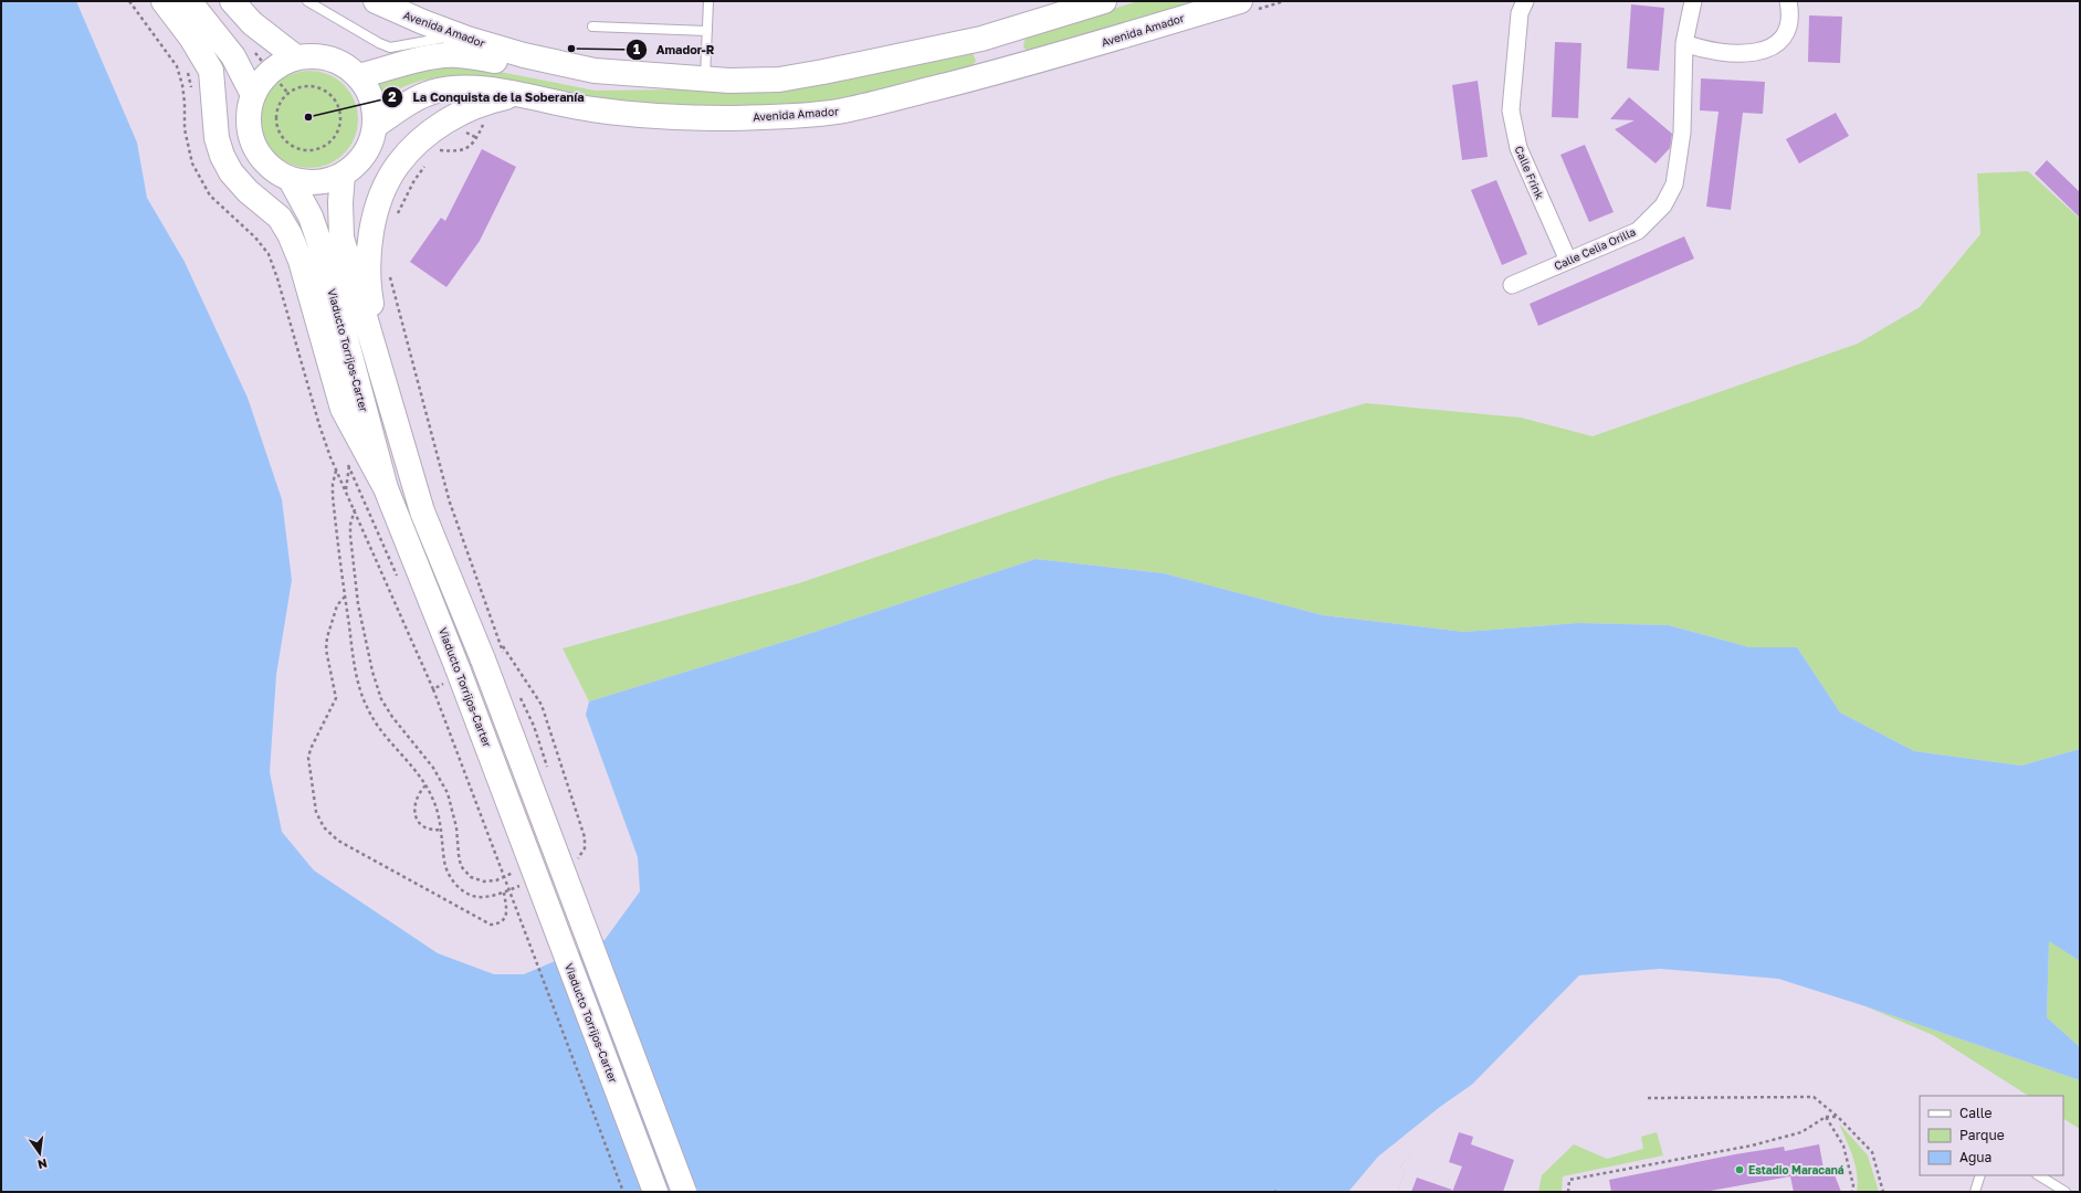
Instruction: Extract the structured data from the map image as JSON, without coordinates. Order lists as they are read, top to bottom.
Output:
{
  "streets": {
    "main road": ["Avenida Amador", "Viaducto Torrijos-Carter"],
    "street": ["Calle Frink", "Calle Celia Orilla"]
  },
  "crossings": [
    ["Calle Frink", "Calle Celia Orilla"]
  ],
  "places": ["Amador-R", "La Conquista de la Soberanía", "Estadio Maracaná"],
  "legend": ["Calle", "Parque", "Agua"],
  "north": "bottom"
}
